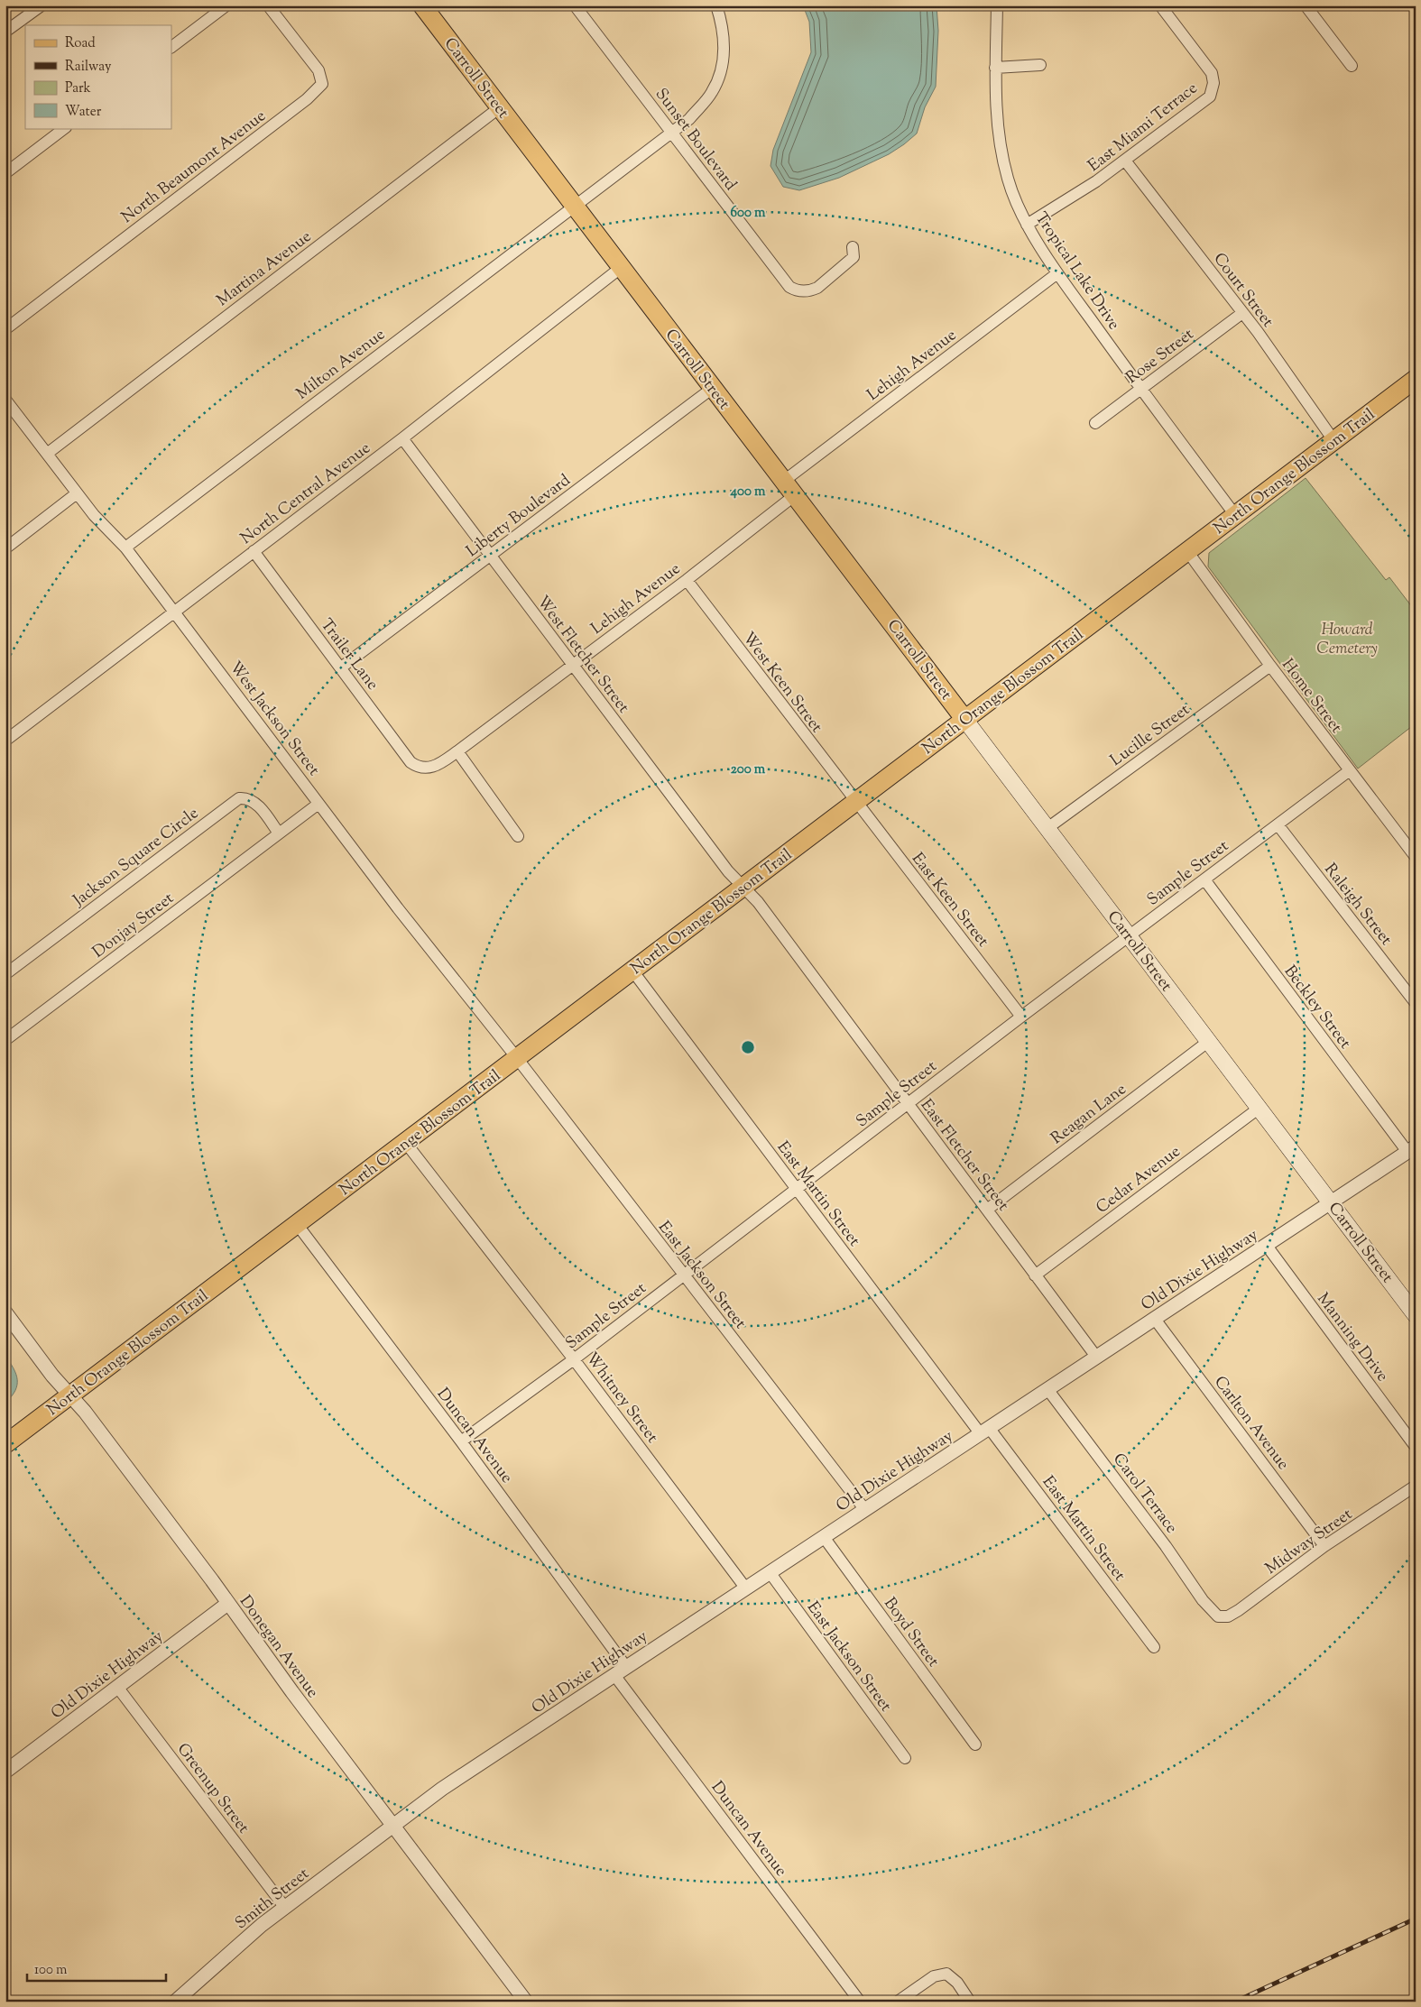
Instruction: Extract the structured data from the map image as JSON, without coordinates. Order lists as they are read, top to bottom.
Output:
{
  "streets": {
    "main road": ["Carroll Street", "North Orange Blossom Trail"],
    "street": [
      "East Miami Terrace",
      "Sunset Boulevard",
      "North Beaumont Avenue",
      "Martina Avenue",
      "Tropical Lake Drive",
      "Court Street",
      "Rose Street",
      "Milton Avenue",
      "Lehigh Avenue",
      "North Central Avenue",
      "Liberty Boulevard",
      "Trailer Lane",
      "West Fletcher Street",
      "West Keen Street",
      "Home Street",
      "West Jackson Street",
      "Lucille Street",
      "Jackson Square Circle",
      "Sample Street",
      "East Keen Street",
      "Raleigh Street",
      "Donjay Street",
      "Beckley Street",
      "Reagan Lane",
      "East Fletcher Street",
      "Cedar Avenue",
      "East Martin Street",
      "Old Dixie Highway",
      "East Jackson Street",
      "Manning Drive",
      "Whitney Street",
      "Carlton Avenue",
      "Duncan Avenue",
      "Carol Terrace",
      "Midway Street",
      "Boyd Street",
      "Donegan Avenue",
      "Greenup Street",
      "Smith Street"
    ]
  },
  "crossings": [
    ["Carroll Street", "Martina Avenue"],
    ["Carroll Street", "Milton Avenue"],
    ["Carroll Street", "Lehigh Avenue"],
    ["Carroll Street", "North Orange Blossom Trail"],
    ["Carroll Street", "North Central Avenue"],
    ["Carroll Street", "Liberty Boulevard"],
    ["Carroll Street", "Lucille Street"],
    ["Carroll Street", "Sample Street"],
    ["Carroll Street", "Reagan Lane"],
    ["Carroll Street", "Cedar Avenue"],
    ["Carroll Street", "Old Dixie Highway"],
    ["East Miami Terrace", "Tropical Lake Drive"],
    ["East Miami Terrace", "Court Street"],
    ["Martina Avenue", "West Jackson Street"],
    ["Tropical Lake Drive", "Rose Street"],
    ["Tropical Lake Drive", "Lehigh Avenue"],
    ["Tropical Lake Drive", "North Orange Blossom Trail"],
    ["Court Street", "Rose Street"],
    ["Court Street", "North Orange Blossom Trail"],
    ["Milton Avenue", "West Jackson Street"],
    ["Lehigh Avenue", "Trailer Lane"],
    ["Lehigh Avenue", "West Fletcher Street"],
    ["Lehigh Avenue", "West Keen Street"],
    ["North Orange Blossom Trail", "West Fletcher Street"],
    ["North Orange Blossom Trail", "West Keen Street"],
    ["North Orange Blossom Trail", "Home Street"],
    ["North Orange Blossom Trail", "West Jackson Street"],
    ["North Orange Blossom Trail", "East Keen Street"],
    ["North Orange Blossom Trail", "East Fletcher Street"],
    ["North Orange Blossom Trail", "East Martin Street"],
    ["North Orange Blossom Trail", "East Jackson Street"],
    ["North Orange Blossom Trail", "Whitney Street"],
    ["North Orange Blossom Trail", "Duncan Avenue"],
    ["North Orange Blossom Trail", "Donegan Avenue"],
    ["North Central Avenue", "Trailer Lane"],
    ["North Central Avenue", "West Fletcher Street"],
    ["North Central Avenue", "West Jackson Street"],
    ["Liberty Boulevard", "Trailer Lane"],
    ["Liberty Boulevard", "West Fletcher Street"],
    ["West Fletcher Street", "East Fletcher Street"],
    ["West Keen Street", "East Keen Street"],
    ["Home Street", "Lucille Street"],
    ["Home Street", "Sample Street"],
    ["West Jackson Street", "Donjay Street"],
    ["West Jackson Street", "East Jackson Street"],
    ["Jackson Square Circle", "Donjay Street"],
    ["Sample Street", "East Keen Street"],
    ["Sample Street", "Raleigh Street"],
    ["Sample Street", "Beckley Street"],
    ["Sample Street", "East Fletcher Street"],
    ["Sample Street", "East Martin Street"],
    ["Sample Street", "East Jackson Street"],
    ["Sample Street", "Whitney Street"],
    ["Sample Street", "Duncan Avenue"],
    ["Beckley Street", "Old Dixie Highway"],
    ["Reagan Lane", "East Fletcher Street"],
    ["East Fletcher Street", "Cedar Avenue"],
    ["East Fletcher Street", "Old Dixie Highway"],
    ["East Martin Street", "Old Dixie Highway"],
    ["Old Dixie Highway", "East Jackson Street"],
    ["Old Dixie Highway", "Manning Drive"],
    ["Old Dixie Highway", "Whitney Street"],
    ["Old Dixie Highway", "Carlton Avenue"],
    ["Old Dixie Highway", "Duncan Avenue"],
    ["Old Dixie Highway", "Carol Terrace"],
    ["Old Dixie Highway", "Boyd Street"],
    ["Old Dixie Highway", "Donegan Avenue"],
    ["Old Dixie Highway", "Greenup Street"],
    ["Old Dixie Highway", "Smith Street"],
    ["Carlton Avenue", "Midway Street"],
    ["Carol Terrace", "Midway Street"],
    ["Donegan Avenue", "Smith Street"],
    ["Greenup Street", "Smith Street"]
  ],
  "parks": ["Howard Cemetery"],
  "legend": [
    "Road",
    "Railway",
    "Park",
    "Water"
  ],
  "scale_bar": "100 m",
  "rings": ["600 m", "400 m", "200 m"]
}
